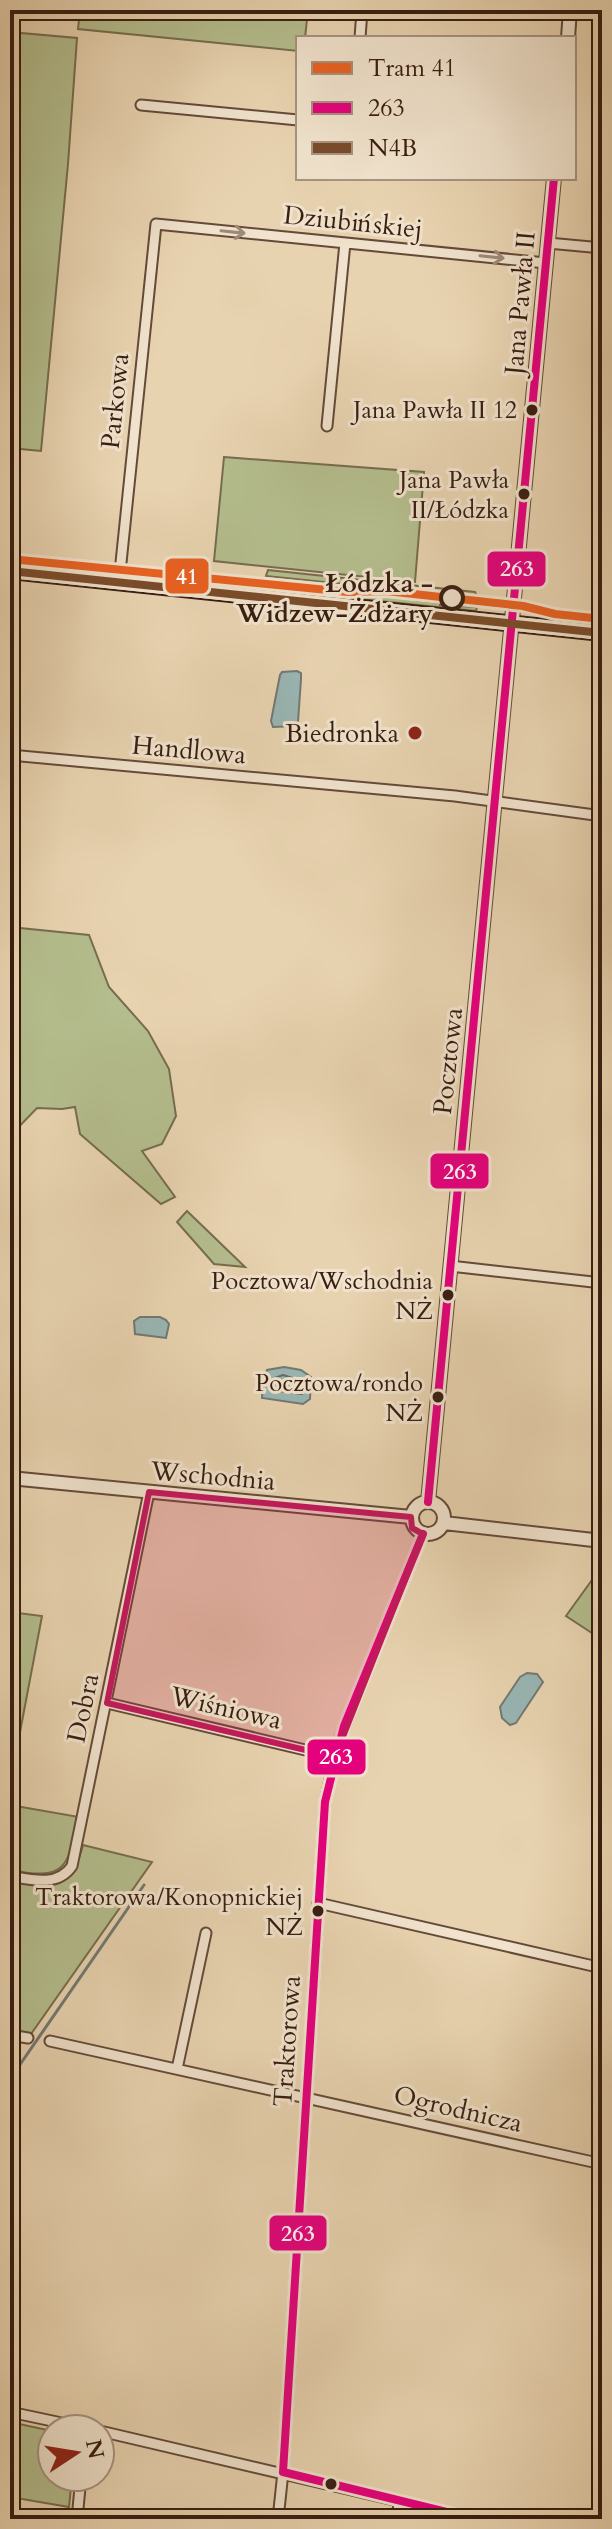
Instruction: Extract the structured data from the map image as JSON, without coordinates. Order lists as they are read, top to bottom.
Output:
{
  "streets": {
    "street": [
      "Dziubińskiej",
      "Jana Pawła II",
      "Parkowa",
      "Handlowa",
      "Pocztowa",
      "Wschodnia",
      "Dobra",
      "Wiśniowa",
      "Traktorowa",
      "Ogrodnicza"
    ]
  },
  "crossings": [
    ["Dziubińskiej", "Jana Pawła II"],
    ["Dziubińskiej", "Parkowa"],
    ["Jana Pawła II", "Pocztowa"],
    ["Handlowa", "Pocztowa"],
    ["Pocztowa", "Wschodnia"],
    ["Pocztowa", "Traktorowa"],
    ["Wschodnia", "Dobra"],
    ["Wschodnia", "Traktorowa"],
    ["Dobra", "Wiśniowa"],
    ["Wiśniowa", "Traktorowa"],
    ["Traktorowa", "Ogrodnicza"]
  ],
  "one_way": ["Dziubińskiej"],
  "places": [
    "Jana Pawła II 12",
    "Jana Pawła II/Łódzka",
    "Łódzka - Widzew-Żdżary",
    "Biedronka",
    "Pocztowa/Wschodnia NŻ",
    "Pocztowa/rondo NŻ",
    "Traktorowa/Konopnickiej NŻ"
  ],
  "lines": ["transit line 263", "tram line 41", "transit line N4B"],
  "legend": ["Tram 41", "263", "N4B"],
  "north": "right"
}
